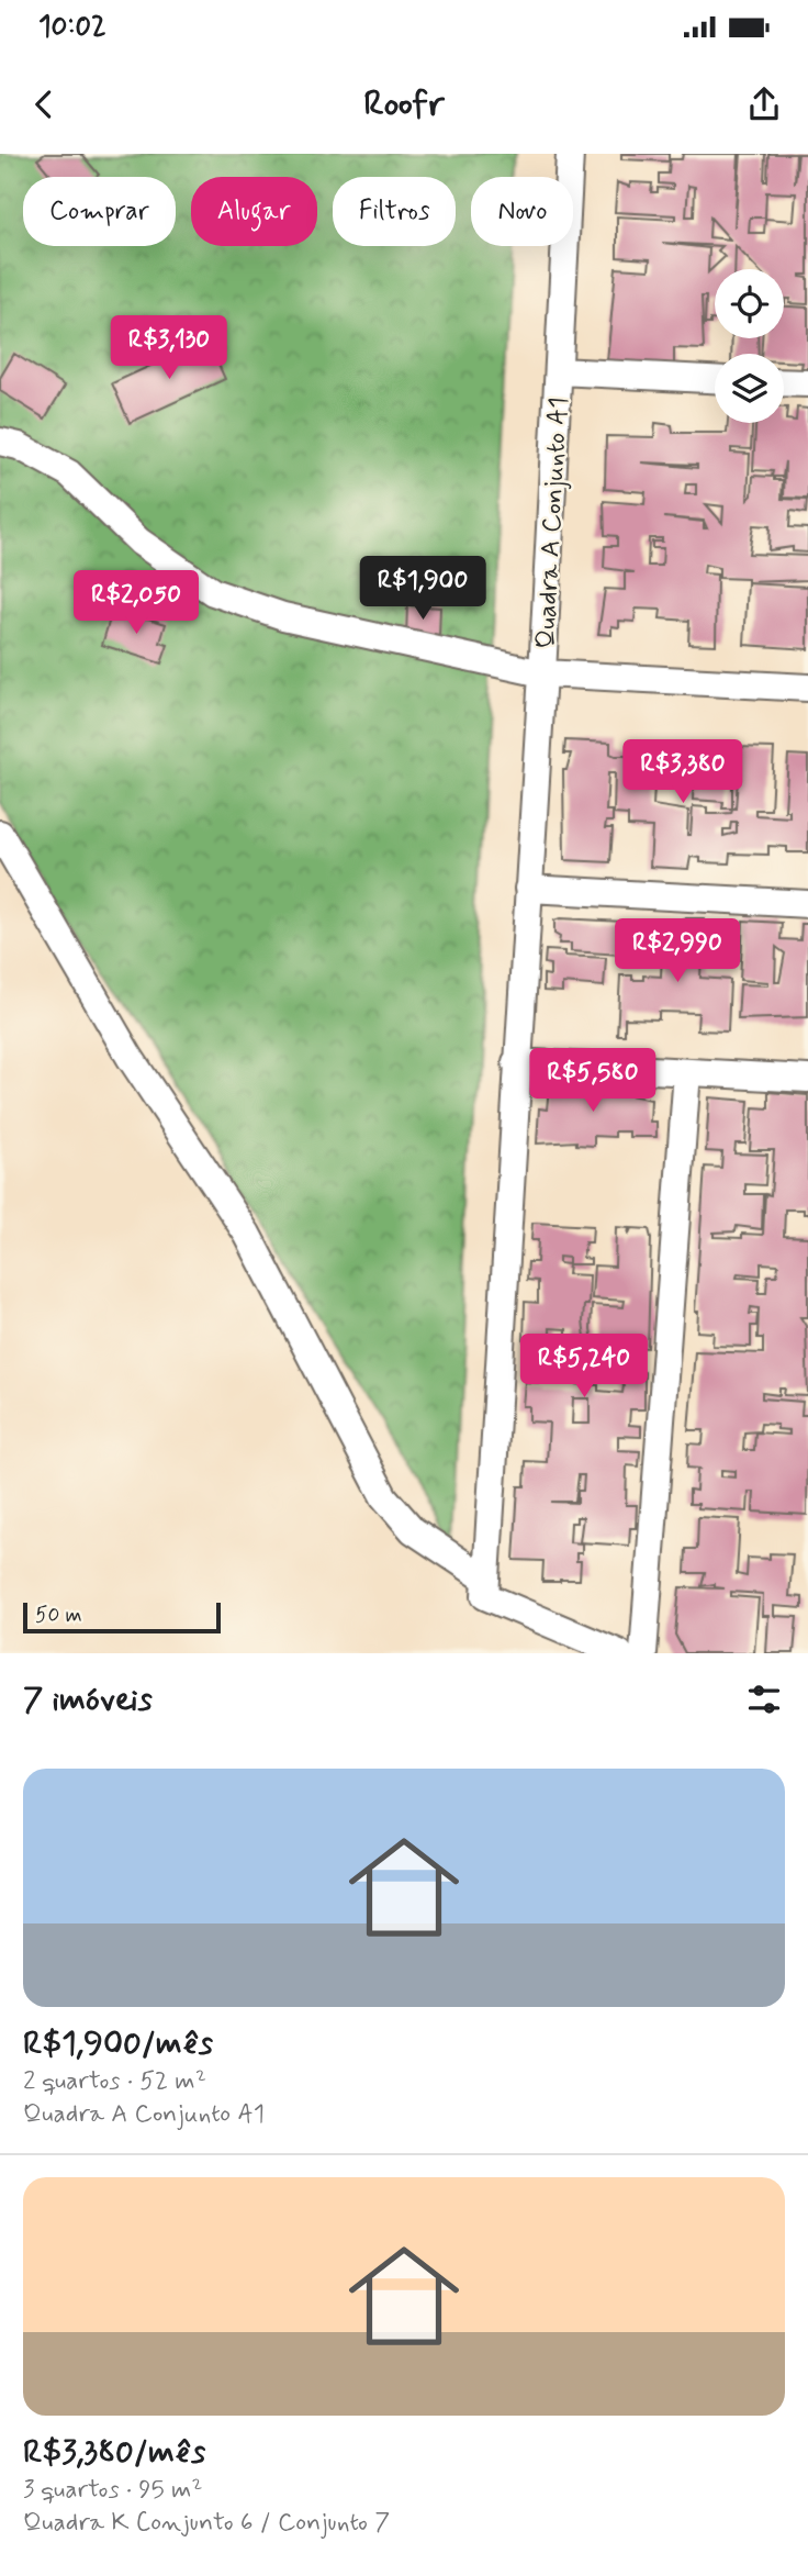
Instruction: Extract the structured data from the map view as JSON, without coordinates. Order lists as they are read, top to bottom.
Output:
{
  "streets": {
    "street": ["Quadra A Conjunto A1"]
  },
  "scale_bar": "50 m",
  "page": {
    "status": "10:02",
    "header": "Roofr",
    "chip": [
      "Comprar",
      "Alugar",
      "Filtros",
      "Novo"
    ],
    "price": [
      "R$3,130",
      "R$1,900",
      "R$2,050",
      "R$3,380",
      "R$2,990",
      "R$5,580",
      "R$5,240"
    ],
    "scale": "50 m",
    "heading": "7 imóveis",
    "list": [
      {
        "name": "R$1,900/mês",
        "note": "2 quartos · 52 m² · Quadra A Conjunto A1"
      },
      {
        "name": "R$3,380/mês",
        "note": "3 quartos · 95 m² · Quadra K Conjunto 6 / Conjunto 7"
      }
    ]
  }
}
